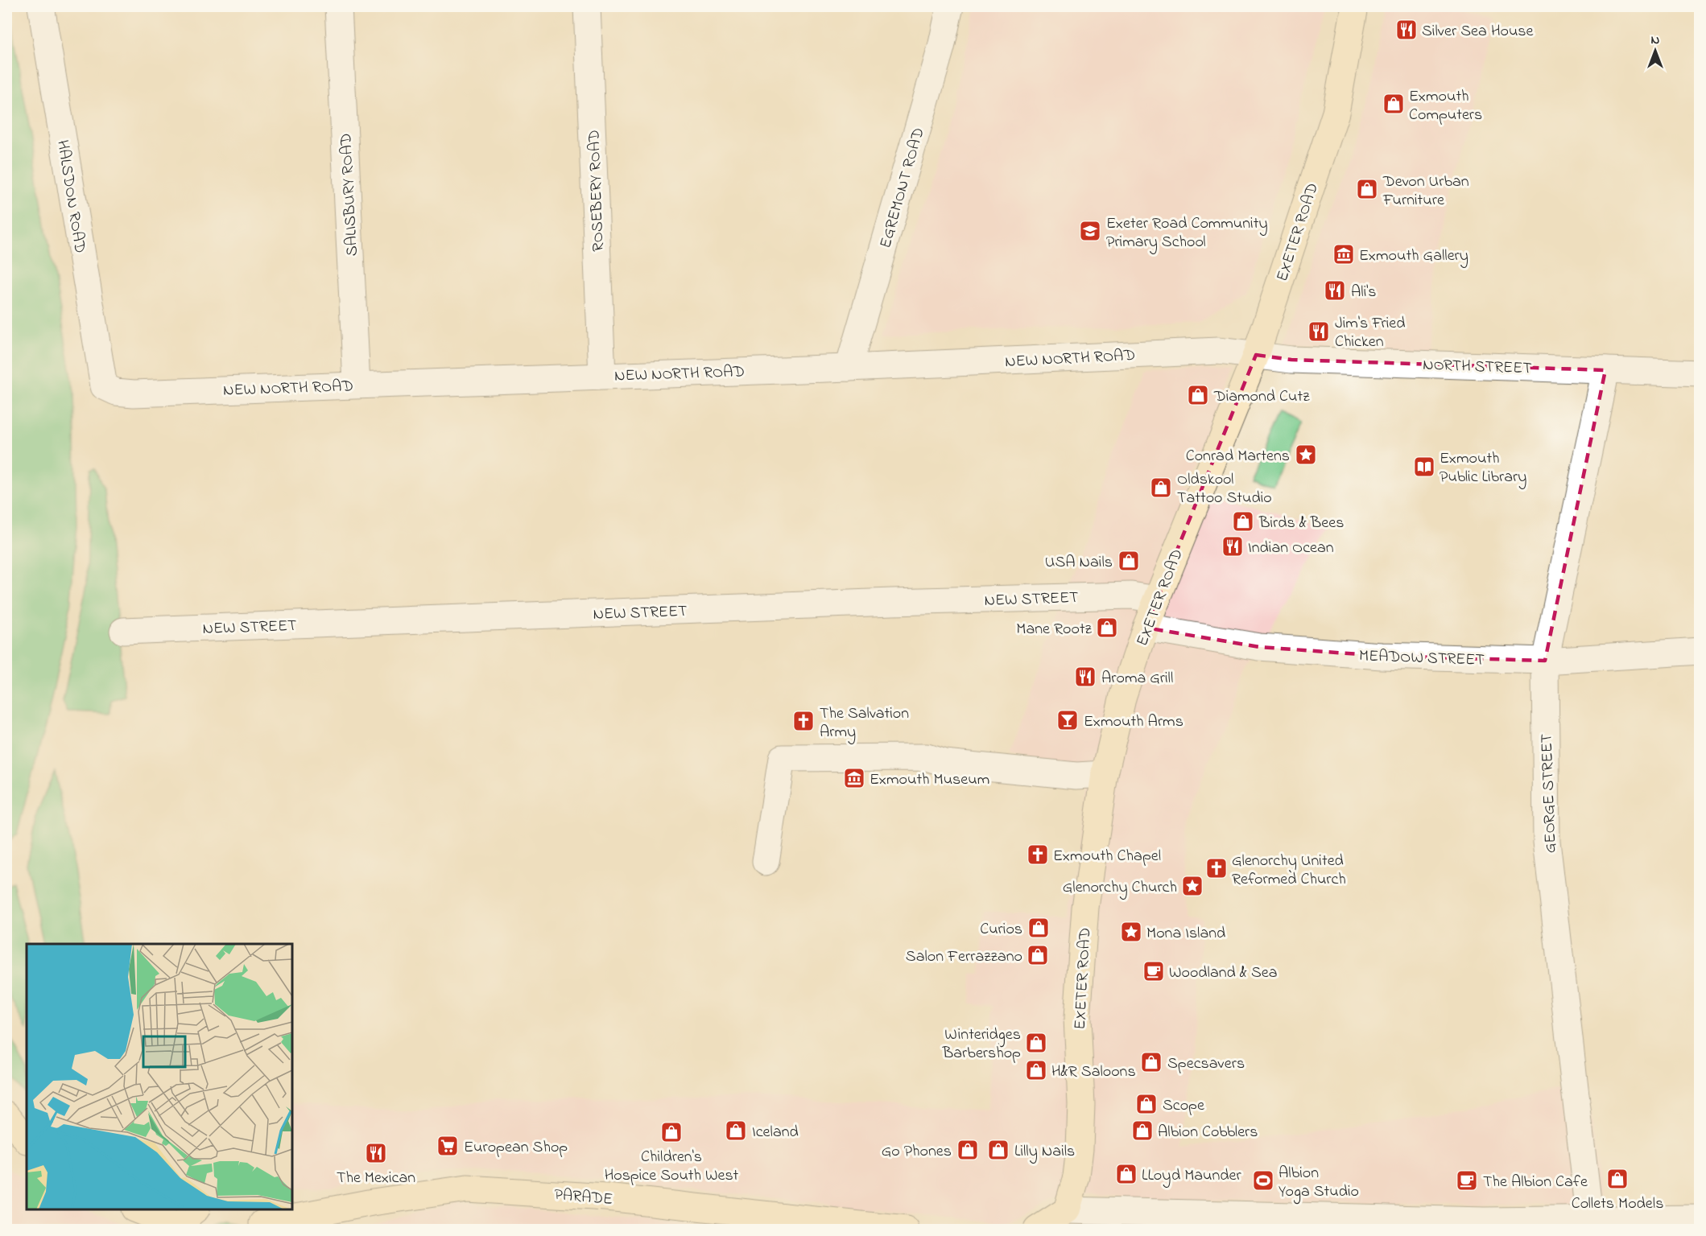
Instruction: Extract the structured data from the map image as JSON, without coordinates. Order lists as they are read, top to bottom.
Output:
{
  "streets": {
    "street": [
      "EGREMONT ROAD",
      "ROSEBERY ROAD",
      "SALISBURY ROAD",
      "HALSDON ROAD",
      "EXETER ROAD",
      "NEW NORTH ROAD",
      "NORTH STREET",
      "NEW STREET",
      "MEADOW STREET",
      "GEORGE STREET",
      "PARADE"
    ]
  },
  "crossings": [
    ["EGREMONT ROAD", "NEW NORTH ROAD"],
    ["ROSEBERY ROAD", "NEW NORTH ROAD"],
    ["SALISBURY ROAD", "NEW NORTH ROAD"],
    ["HALSDON ROAD", "NEW NORTH ROAD"],
    ["EXETER ROAD", "NEW NORTH ROAD"],
    ["EXETER ROAD", "NORTH STREET"],
    ["EXETER ROAD", "NEW STREET"],
    ["EXETER ROAD", "MEADOW STREET"],
    ["NEW NORTH ROAD", "NORTH STREET"],
    ["NORTH STREET", "GEORGE STREET"],
    ["MEADOW STREET", "GEORGE STREET"]
  ],
  "places": {
    "restaurant": [
      "Silver Sea House",
      "Ali's",
      "Jim's Fried Chicken",
      "Indian Ocean",
      "Aroma Grill",
      "The Mexican"
    ],
    "shop": [
      "Exmouth Computers",
      "Devon Urban Furniture",
      "Diamond Cutz",
      "Oldskool Tattoo Studio",
      "Birds & Bees",
      "USA Nails",
      "Mane Rootz",
      "Curios",
      "Salon Ferrazzano",
      "Winteridges Barbershop",
      "Specsavers",
      "H&R Saloons",
      "Scope",
      "Iceland",
      "Albion Cobblers",
      "Children's Hospice South West",
      "Go Phones",
      "Lilly Nails",
      "LLoyd Maunder",
      "Collets Models"
    ],
    "school or university": ["Exeter Road Community Primary School"],
    "museum": ["Exmouth Gallery", "Exmouth Museum"],
    "place": ["Conrad Martens", "Glenorchy Church", "Mona Island"],
    "library": ["Exmouth Public Library"],
    "bar": ["Exmouth Arms"],
    "church": ["The Salvation Army", "Exmouth Chapel", "Glenorchy United Reformed Church"],
    "cafe": ["Woodland & Sea", "The Albion Cafe"],
    "supermarket": ["European Shop"],
    "sports": ["Albion Yoga Studio"]
  },
  "north": "top"
}
